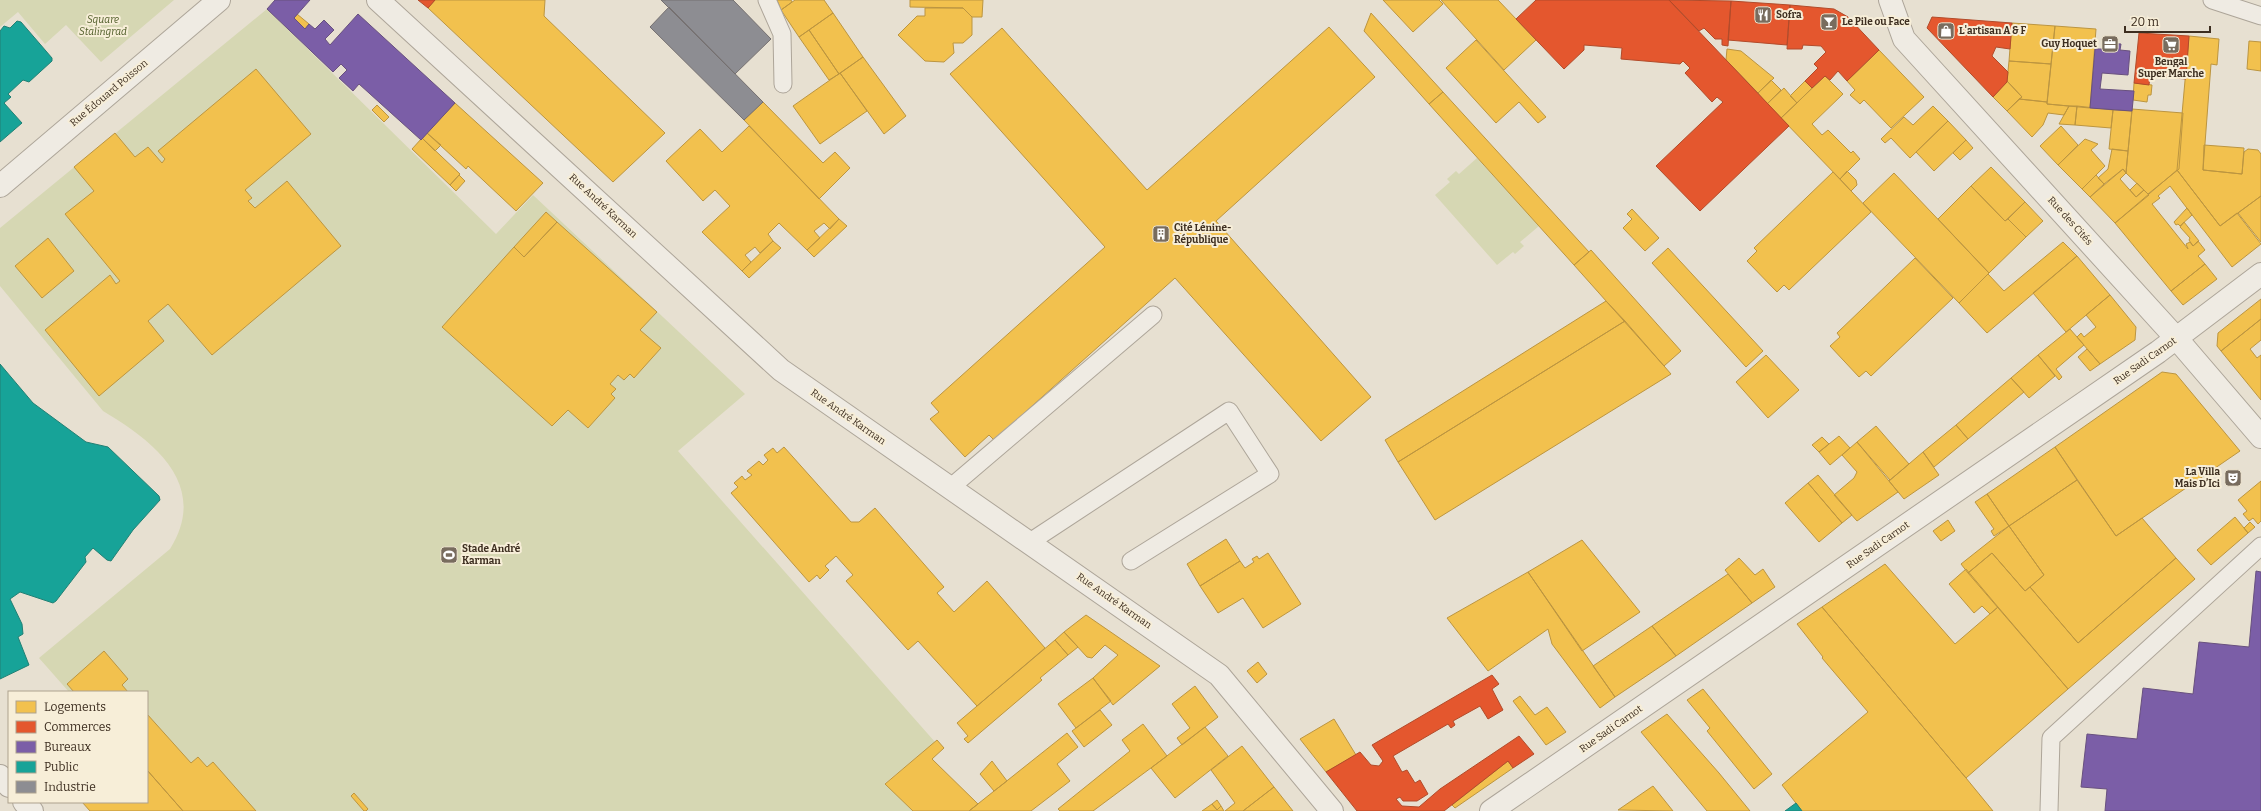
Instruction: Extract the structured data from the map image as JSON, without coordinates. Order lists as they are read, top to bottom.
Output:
{
  "streets": {
    "street": [
      "Rue Édouard Poisson",
      "Rue André Karman",
      "Rue des Cités",
      "Rue Sadi Carnot"
    ]
  },
  "crossings": [
    ["Rue des Cités", "Rue Sadi Carnot"]
  ],
  "parks": ["Square Stalingrad"],
  "places": {
    "restaurant": ["Sofra"],
    "bar": ["Le Pile ou Face"],
    "shop": ["L'artisan A & F"],
    "office": ["Guy Hoquet"],
    "supermarket": ["Bengal Super Marche"],
    "building": ["Cité Lénine- République"],
    "theatre": ["La Villa Mais D’Ici"],
    "sports": ["Stade André Karman"]
  },
  "legend": [
    "Logements",
    "Commerces",
    "Bureaux",
    "Public",
    "Industrie"
  ],
  "scale_bar": "20 m"
}
